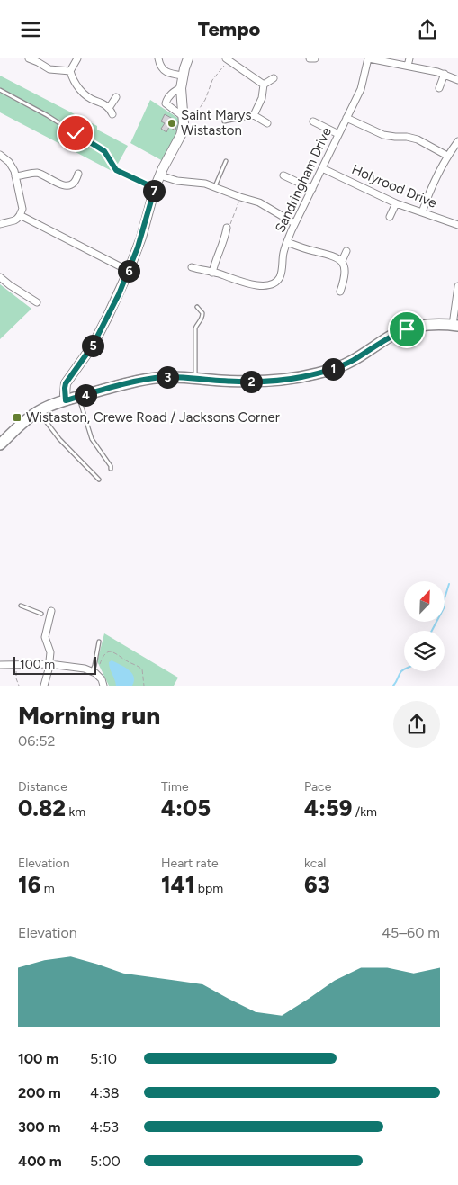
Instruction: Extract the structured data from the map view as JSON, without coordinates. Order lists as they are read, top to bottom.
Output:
{
  "streets": {
    "street": ["Sandringham Drive", "Holyrood Drive"]
  },
  "crossings": [
    ["Sandringham Drive", "Holyrood Drive"]
  ],
  "places": {
    "other": ["Saint Marys Wistaston"],
    "transit": ["Wistaston, Crewe Road / Jacksons Corner"]
  },
  "scale_bar": "100 m",
  "north": "top right",
  "page": {
    "header": "Tempo",
    "pins": [
      "7",
      "6",
      "5",
      "1",
      "3",
      "2",
      "4"
    ],
    "scale": "100 m",
    "heading": ["Morning run", "06:52"],
    "stats": [
      ["Distance", "0.82 km"],
      ["Time", "4:05"],
      ["Pace", "4:59 /km"],
      ["Elevation", "16 m"],
      ["Heart rate", "141 bpm"],
      ["kcal", "63"]
    ],
    "chart": ["Elevation", "45–60 m"],
    "list": [
      {
        "name": "100 m",
        "note": "5:10"
      },
      {
        "name": "200 m",
        "note": "4:38"
      },
      {
        "name": "300 m",
        "note": "4:53"
      },
      {
        "name": "400 m",
        "note": "5:00"
      }
    ]
  }
}
